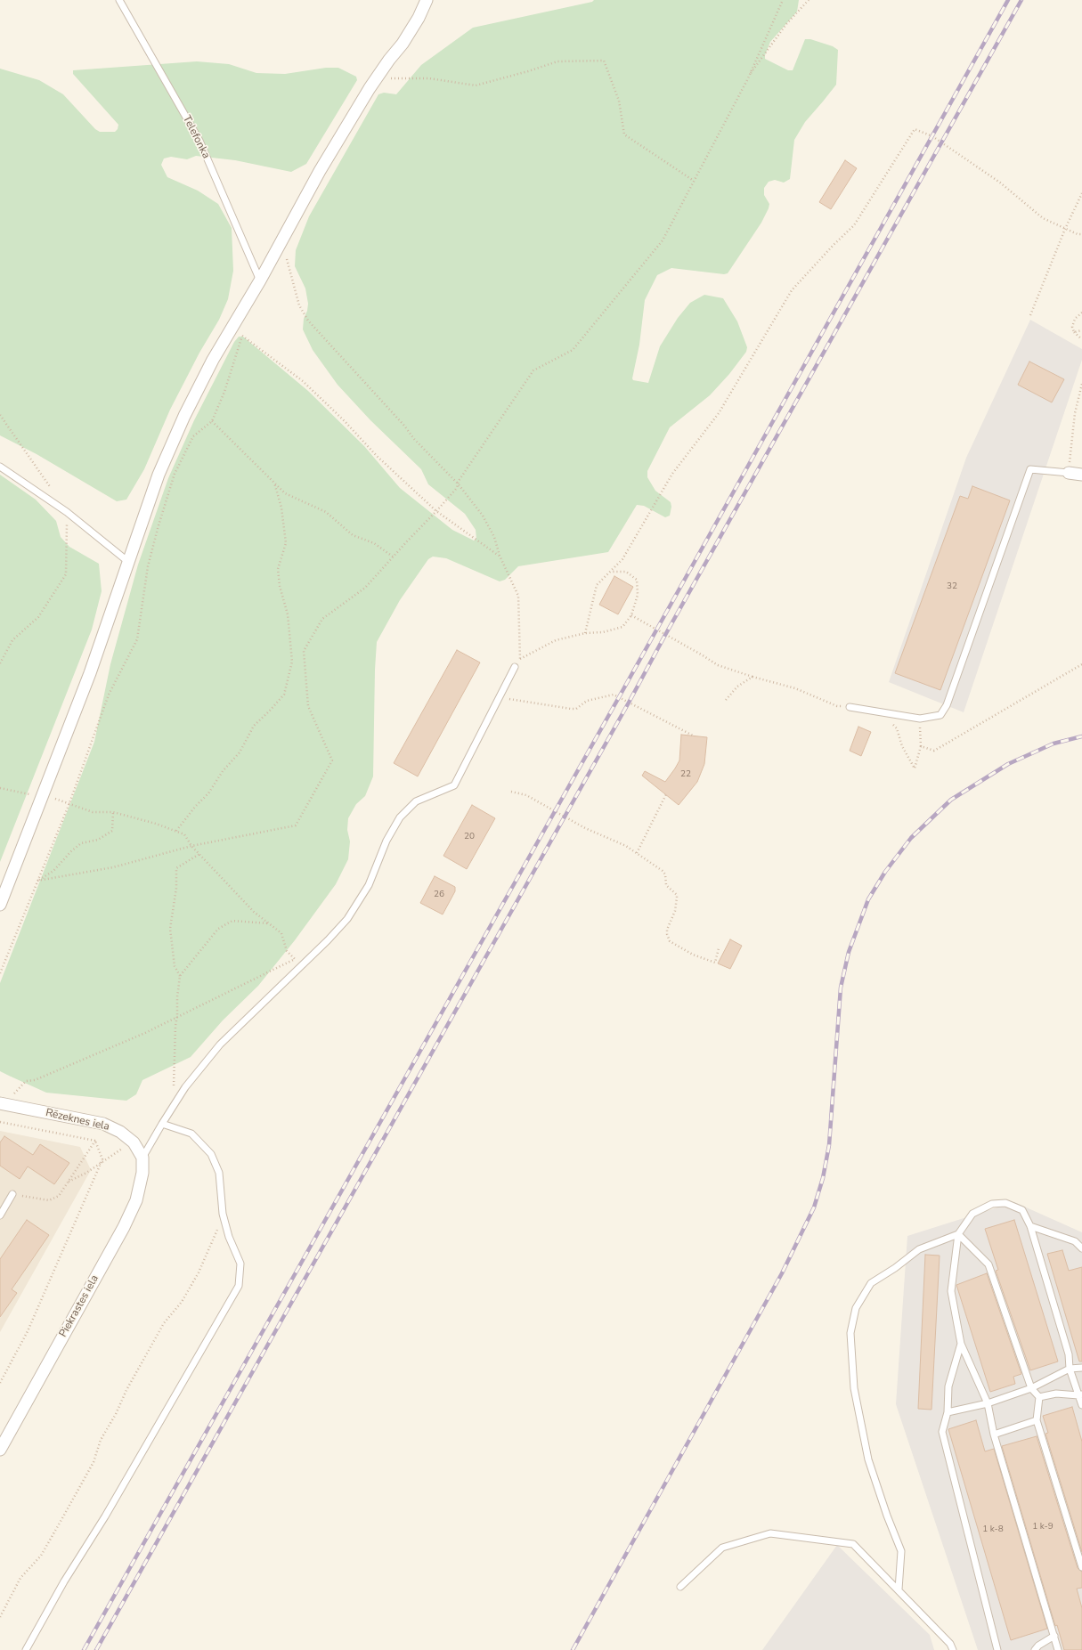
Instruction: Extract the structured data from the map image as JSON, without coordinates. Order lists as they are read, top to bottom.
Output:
{
  "streets": {
    "street": ["Rēzeknes iela", "Piekrastes iela"],
    "lane": ["Telefonka"]
  },
  "crossings": [
    ["Rēzeknes iela", "Piekrastes iela"]
  ],
  "house_numbers": [
    "32",
    "22",
    "20",
    "26",
    "1 k-9",
    "1 k-8"
  ]
}
